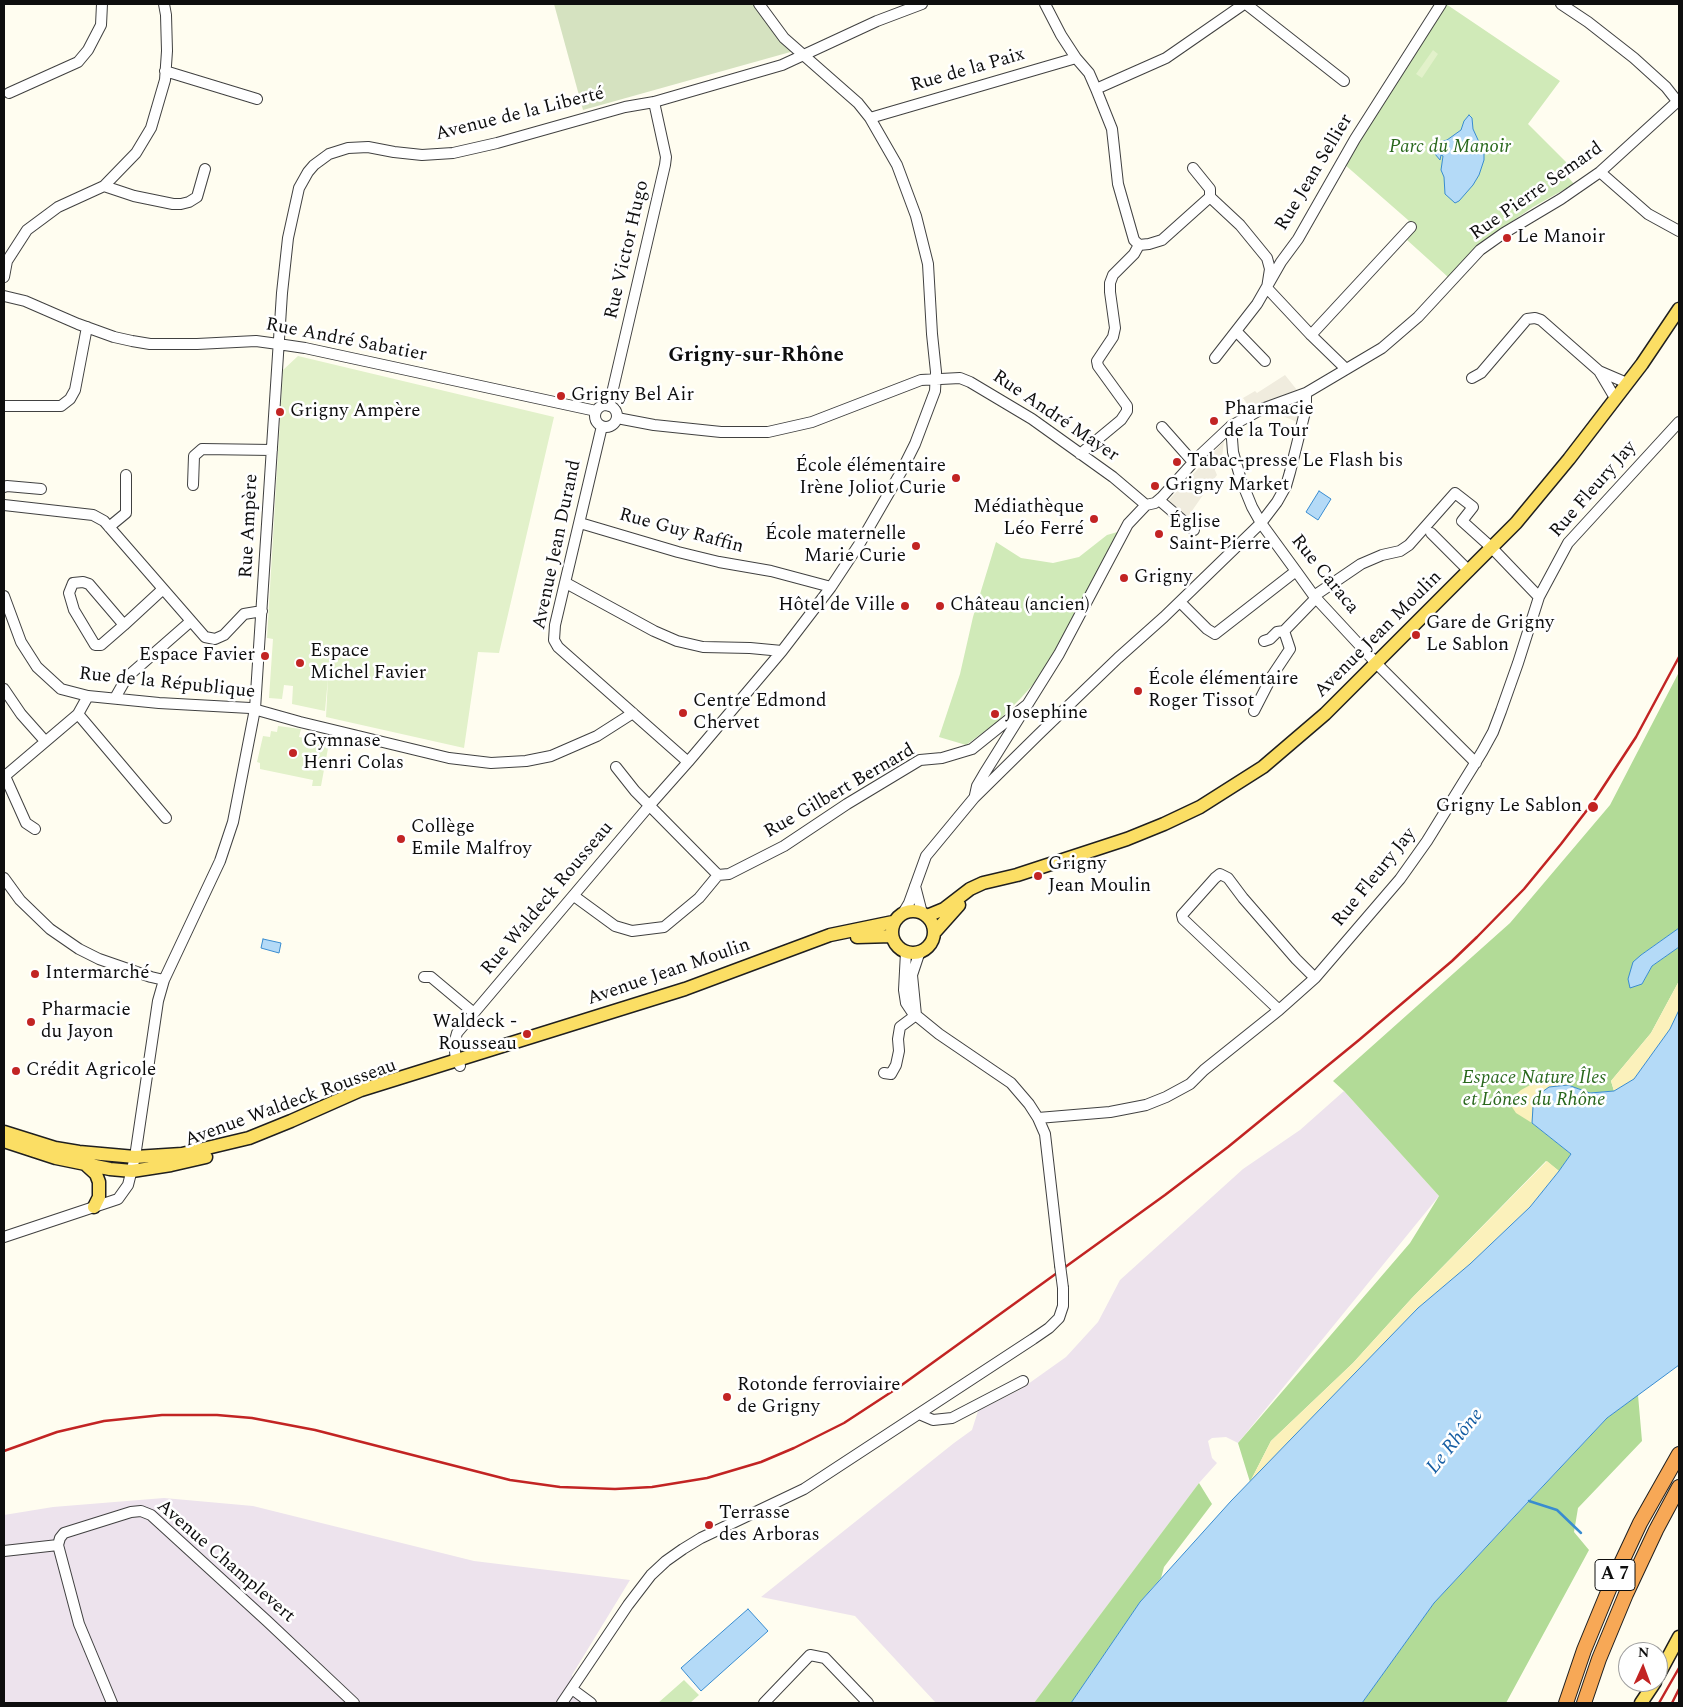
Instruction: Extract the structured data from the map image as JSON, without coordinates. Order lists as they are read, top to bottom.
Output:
{
  "streets": {
    "highway": ["A 7"],
    "main road": ["Avenue Jean Moulin", "Avenue Waldeck Rousseau"],
    "street": [
      "Rue de la Paix",
      "Avenue de la Liberté",
      "Rue Jean Sellier",
      "Rue Pierre Semard",
      "Rue Victor Hugo",
      "Rue André Sabatier",
      "Rue André Mayer",
      "Rue Fleury Jay",
      "Rue Ampère",
      "Rue Guy Raffin",
      "Avenue Jean Durand",
      "Rue Caraca",
      "Rue de la République",
      "Rue Gilbert Bernard",
      "Rue Waldeck Rousseau",
      "Avenue Champlevert"
    ]
  },
  "crossings": [
    ["Rue de la Paix", "Rue Waldeck Rousseau"],
    ["Avenue de la Liberté", "Rue Victor Hugo"],
    ["Avenue de la Liberté", "Rue André Sabatier"],
    ["Avenue de la Liberté", "Rue Ampère"],
    ["Avenue de la Liberté", "Rue Waldeck Rousseau"],
    ["Rue Pierre Semard", "Rue Caraca"],
    ["Rue Victor Hugo", "Rue André Sabatier"],
    ["Rue Victor Hugo", "Avenue Jean Durand"],
    ["Rue André Sabatier", "Rue Ampère"],
    ["Rue André Sabatier", "Avenue Jean Durand"],
    ["Rue André Mayer", "Rue Waldeck Rousseau"],
    ["Rue Fleury Jay", "Rue Caraca"],
    ["Rue Ampère", "Rue de la République"],
    ["Rue Ampère", "Avenue Waldeck Rousseau"],
    ["Rue Guy Raffin", "Avenue Jean Durand"],
    ["Rue Guy Raffin", "Rue Waldeck Rousseau"],
    ["Avenue Jean Durand", "Rue de la République"],
    ["Avenue Jean Durand", "Rue Waldeck Rousseau"],
    ["Rue Caraca", "Avenue Jean Moulin"],
    ["Avenue Jean Moulin", "Rue Waldeck Rousseau"],
    ["Avenue Jean Moulin", "Avenue Waldeck Rousseau"],
    ["Rue Waldeck Rousseau", "Avenue Waldeck Rousseau"]
  ],
  "districts": ["Grigny-sur-Rhône"],
  "water": ["Le Rhône"],
  "parks": ["Parc du Manoir", "Espace Nature Îles et Lônes du Rhône"],
  "places": [
    "Le Manoir",
    "Grigny Bel Air",
    "Grigny Ampère",
    "Pharmacie de la Tour",
    "Tabac-presse Le Flash bis",
    "École élémentaire Irène Joliot Curie",
    "Grigny Market",
    "Médiathèque Léo Ferré",
    "Église Saint-Pierre",
    "École maternelle Marie Curie",
    "Grigny",
    "Hôtel de Ville",
    "Château (ancien)",
    "Gare de Grigny Le Sablon",
    "Espace Favier",
    "Espace Michel Favier",
    "École élémentaire Roger Tissot",
    "Centre Edmond Chervet",
    "Josephine",
    "Gymnase Henri Colas",
    "Grigny Le Sablon",
    "Collège Emile Malfroy",
    "Grigny Jean Moulin",
    "Intermarché",
    "Pharmacie du Jayon",
    "Waldeck - Rousseau",
    "Crédit Agricole",
    "Rotonde ferroviaire de Grigny",
    "Terrasse des Arboras"
  ],
  "north": "top"
}
